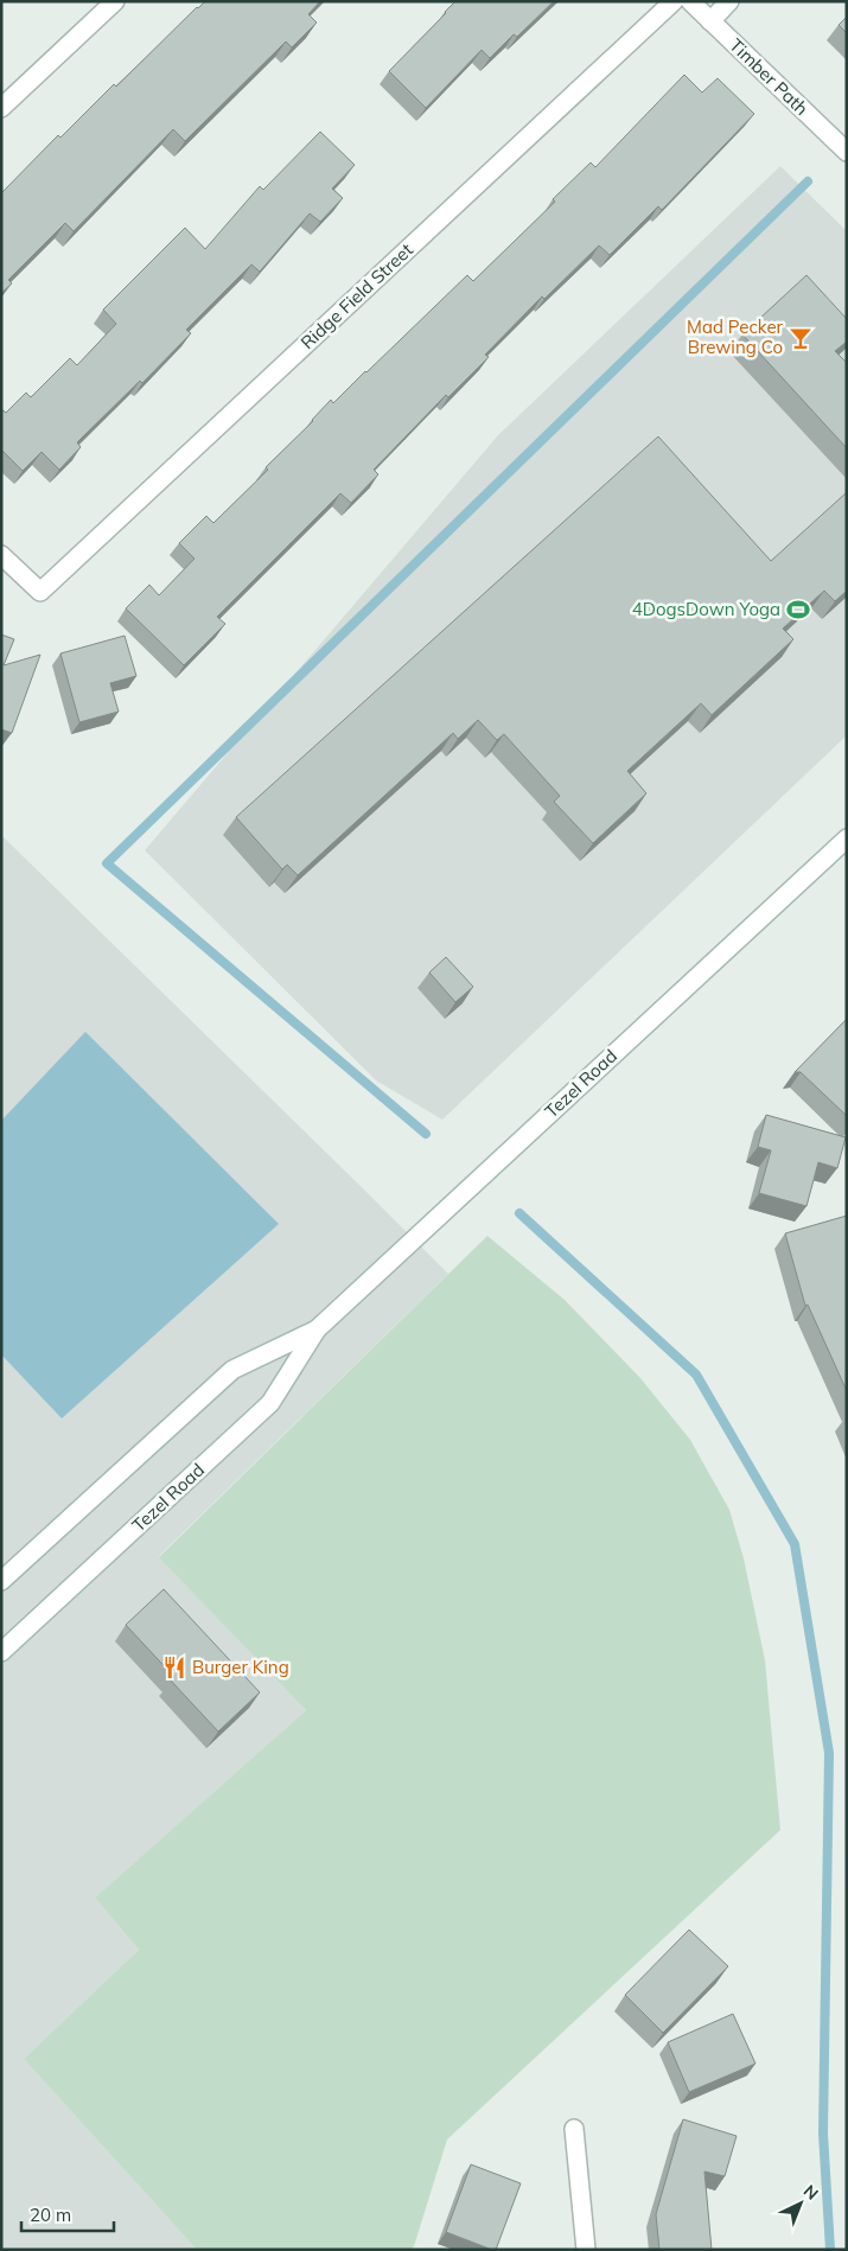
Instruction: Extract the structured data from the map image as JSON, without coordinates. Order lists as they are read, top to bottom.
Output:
{
  "streets": {
    "main road": ["Timber Path", "Ridge Field Street", "Tezel Road"]
  },
  "places": {
    "bar": ["Mad Pecker Brewing Co"],
    "sports": ["4DogsDown Yoga"],
    "restaurant": ["Burger King"]
  },
  "scale_bar": "20 m",
  "north": "top right"
}
